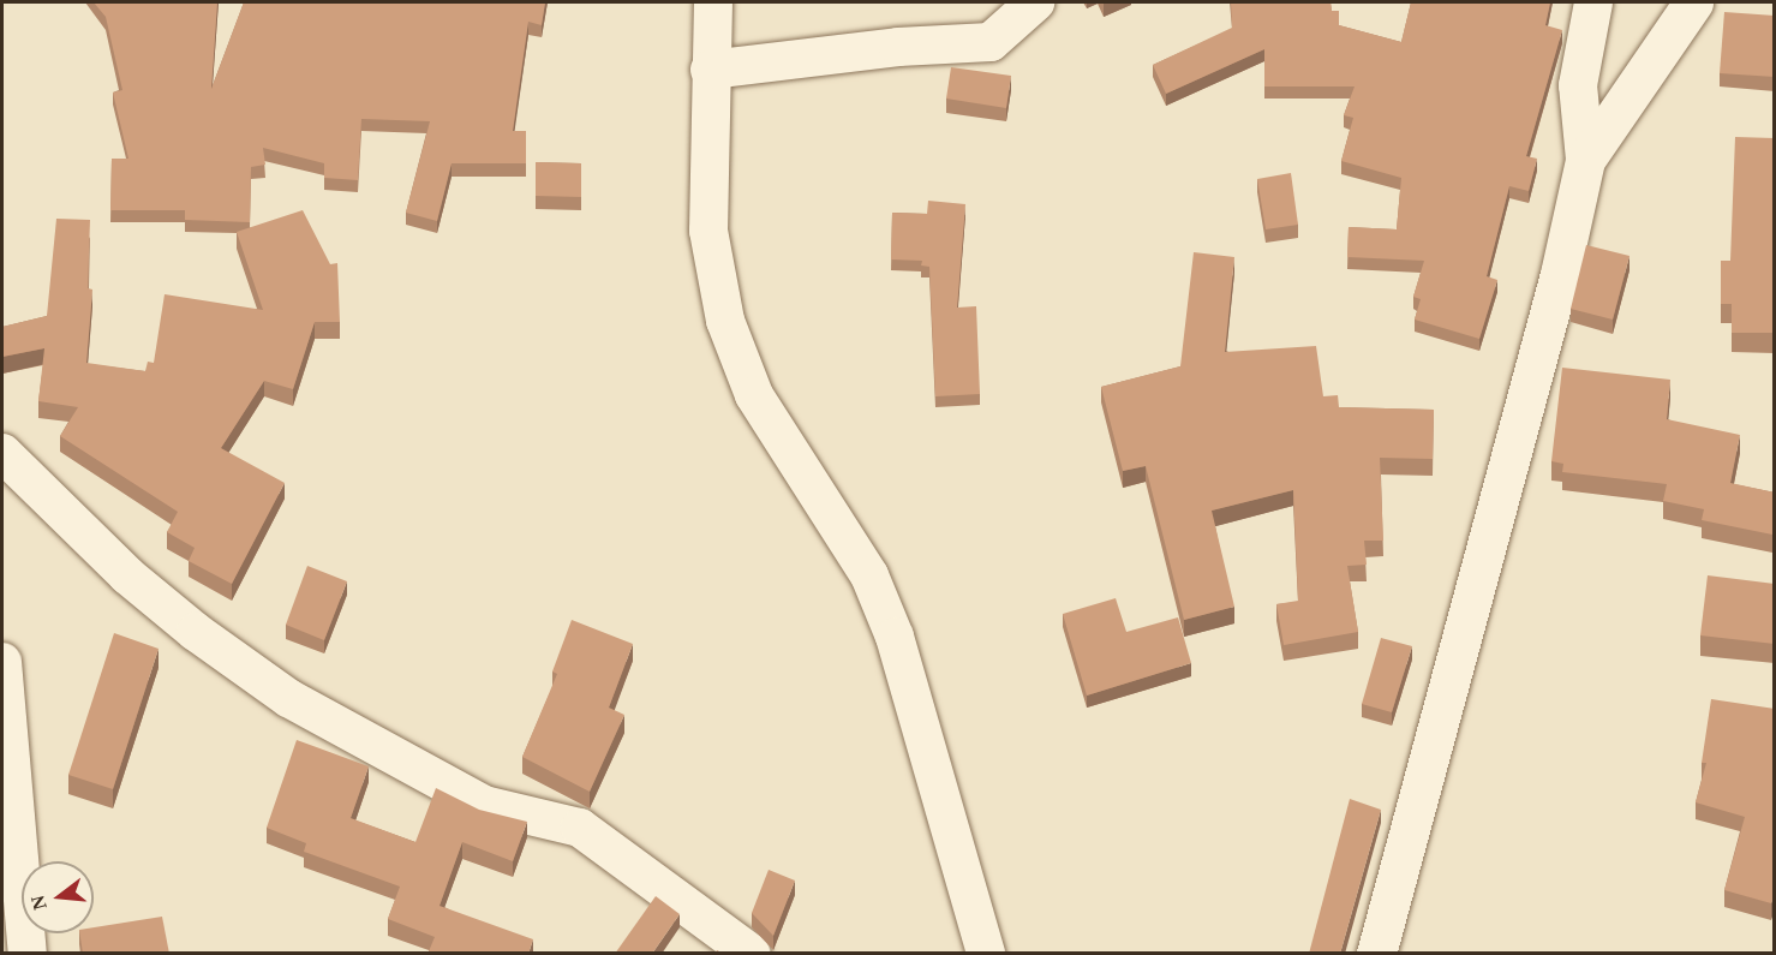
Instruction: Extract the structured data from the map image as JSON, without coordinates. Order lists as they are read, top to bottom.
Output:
{
  "north": "left"
}
